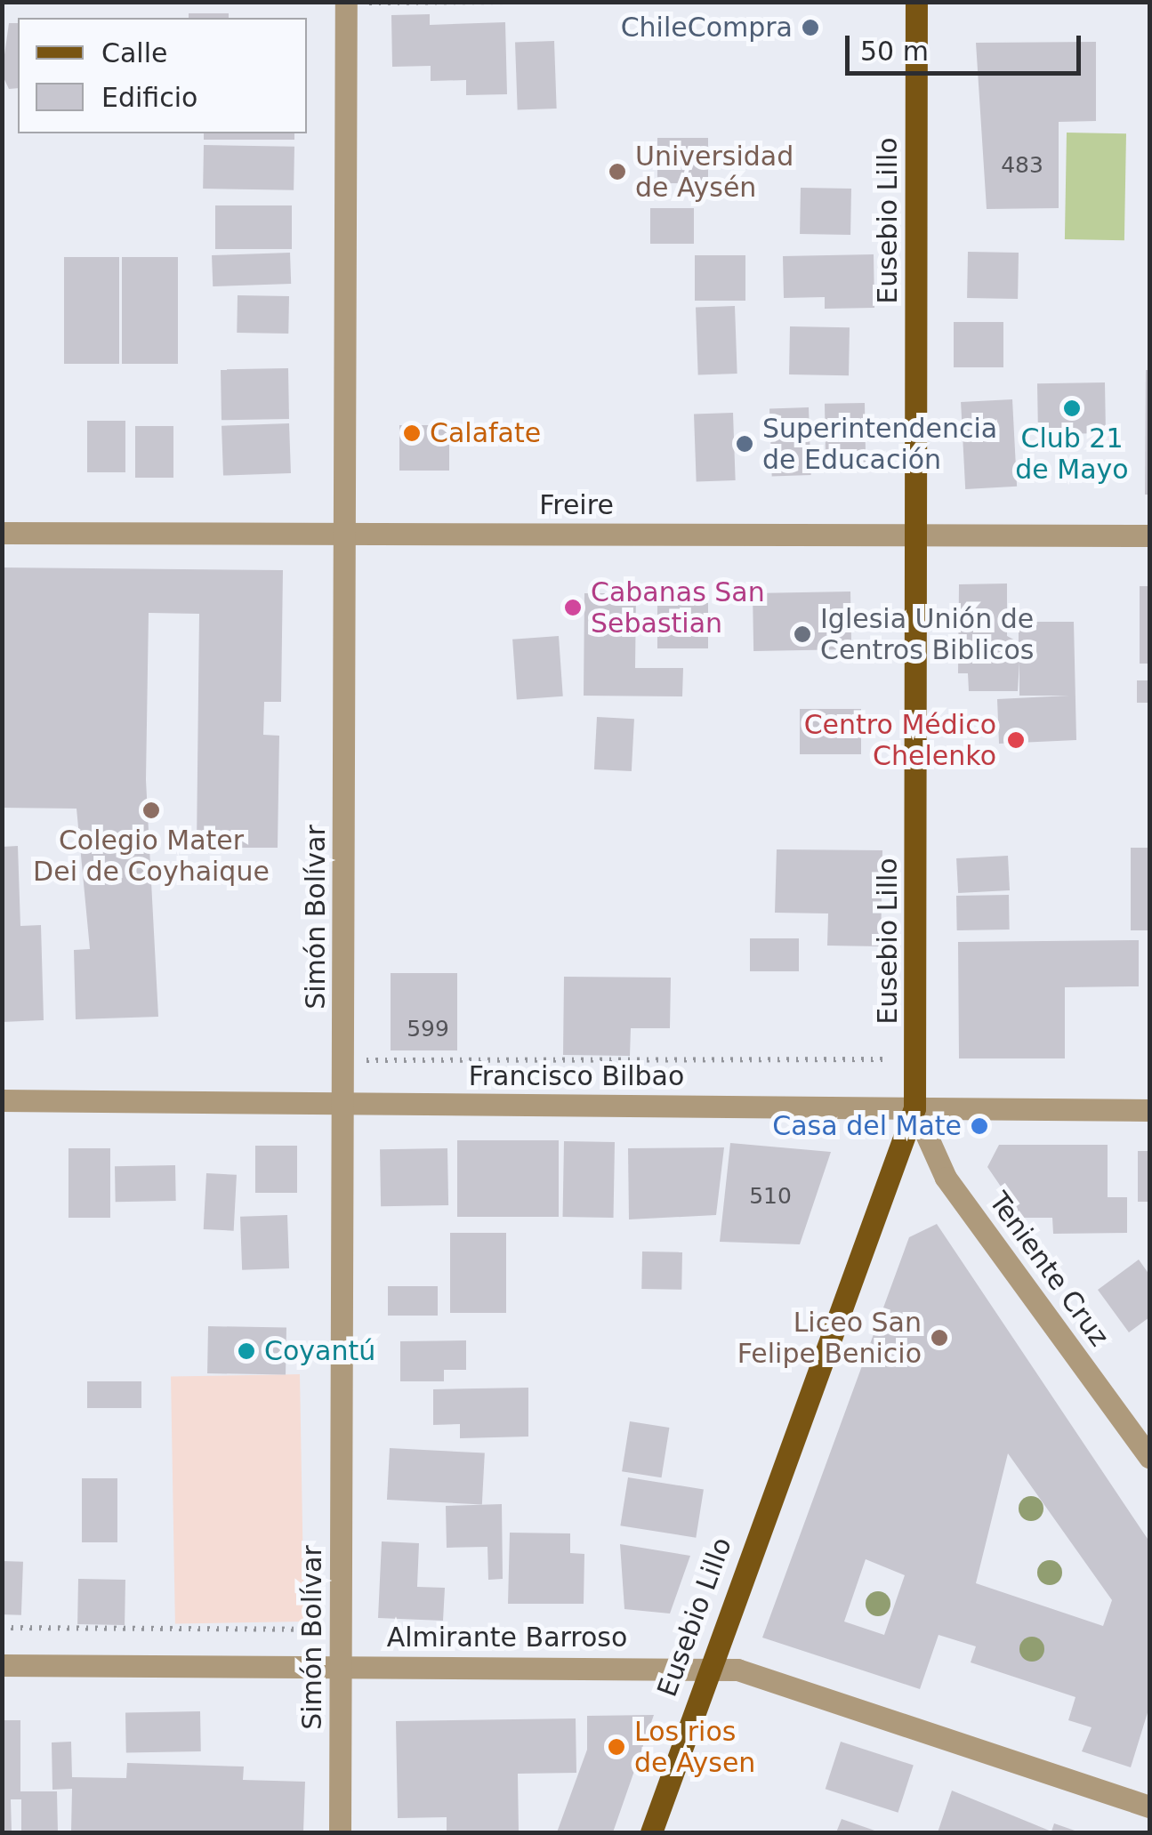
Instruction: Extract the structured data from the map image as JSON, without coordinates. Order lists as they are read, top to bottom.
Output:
{
  "streets": {
    "main road": ["Eusebio Lillo"],
    "street": [
      "Freire",
      "Simón Bolívar",
      "Francisco Bilbao",
      "Teniente Cruz",
      "Almirante Barroso"
    ]
  },
  "crossings": [
    ["Eusebio Lillo", "Freire"],
    ["Eusebio Lillo", "Francisco Bilbao"],
    ["Eusebio Lillo", "Teniente Cruz"],
    ["Eusebio Lillo", "Almirante Barroso"],
    ["Freire", "Simón Bolívar"],
    ["Simón Bolívar", "Francisco Bilbao"],
    ["Simón Bolívar", "Almirante Barroso"],
    ["Francisco Bilbao", "Teniente Cruz"]
  ],
  "places": [
    "ChileCompra",
    "Universidad de Aysén",
    "Club 21 de Mayo",
    "Calafate",
    "Superintendencia de Educación",
    "Cabanas San Sebastian",
    "Iglesia Unión de Centros Biblicos",
    "Centro Médico Chelenko",
    "Colegio Mater Dei de Coyhaique",
    "Casa del Mate",
    "Liceo San Felipe Benicio",
    "Coyantú",
    "Los rios de Aysen"
  ],
  "house_numbers": ["483", "599", "510"],
  "legend": ["Calle", "Edificio"],
  "scale_bar": "50 m"
}
